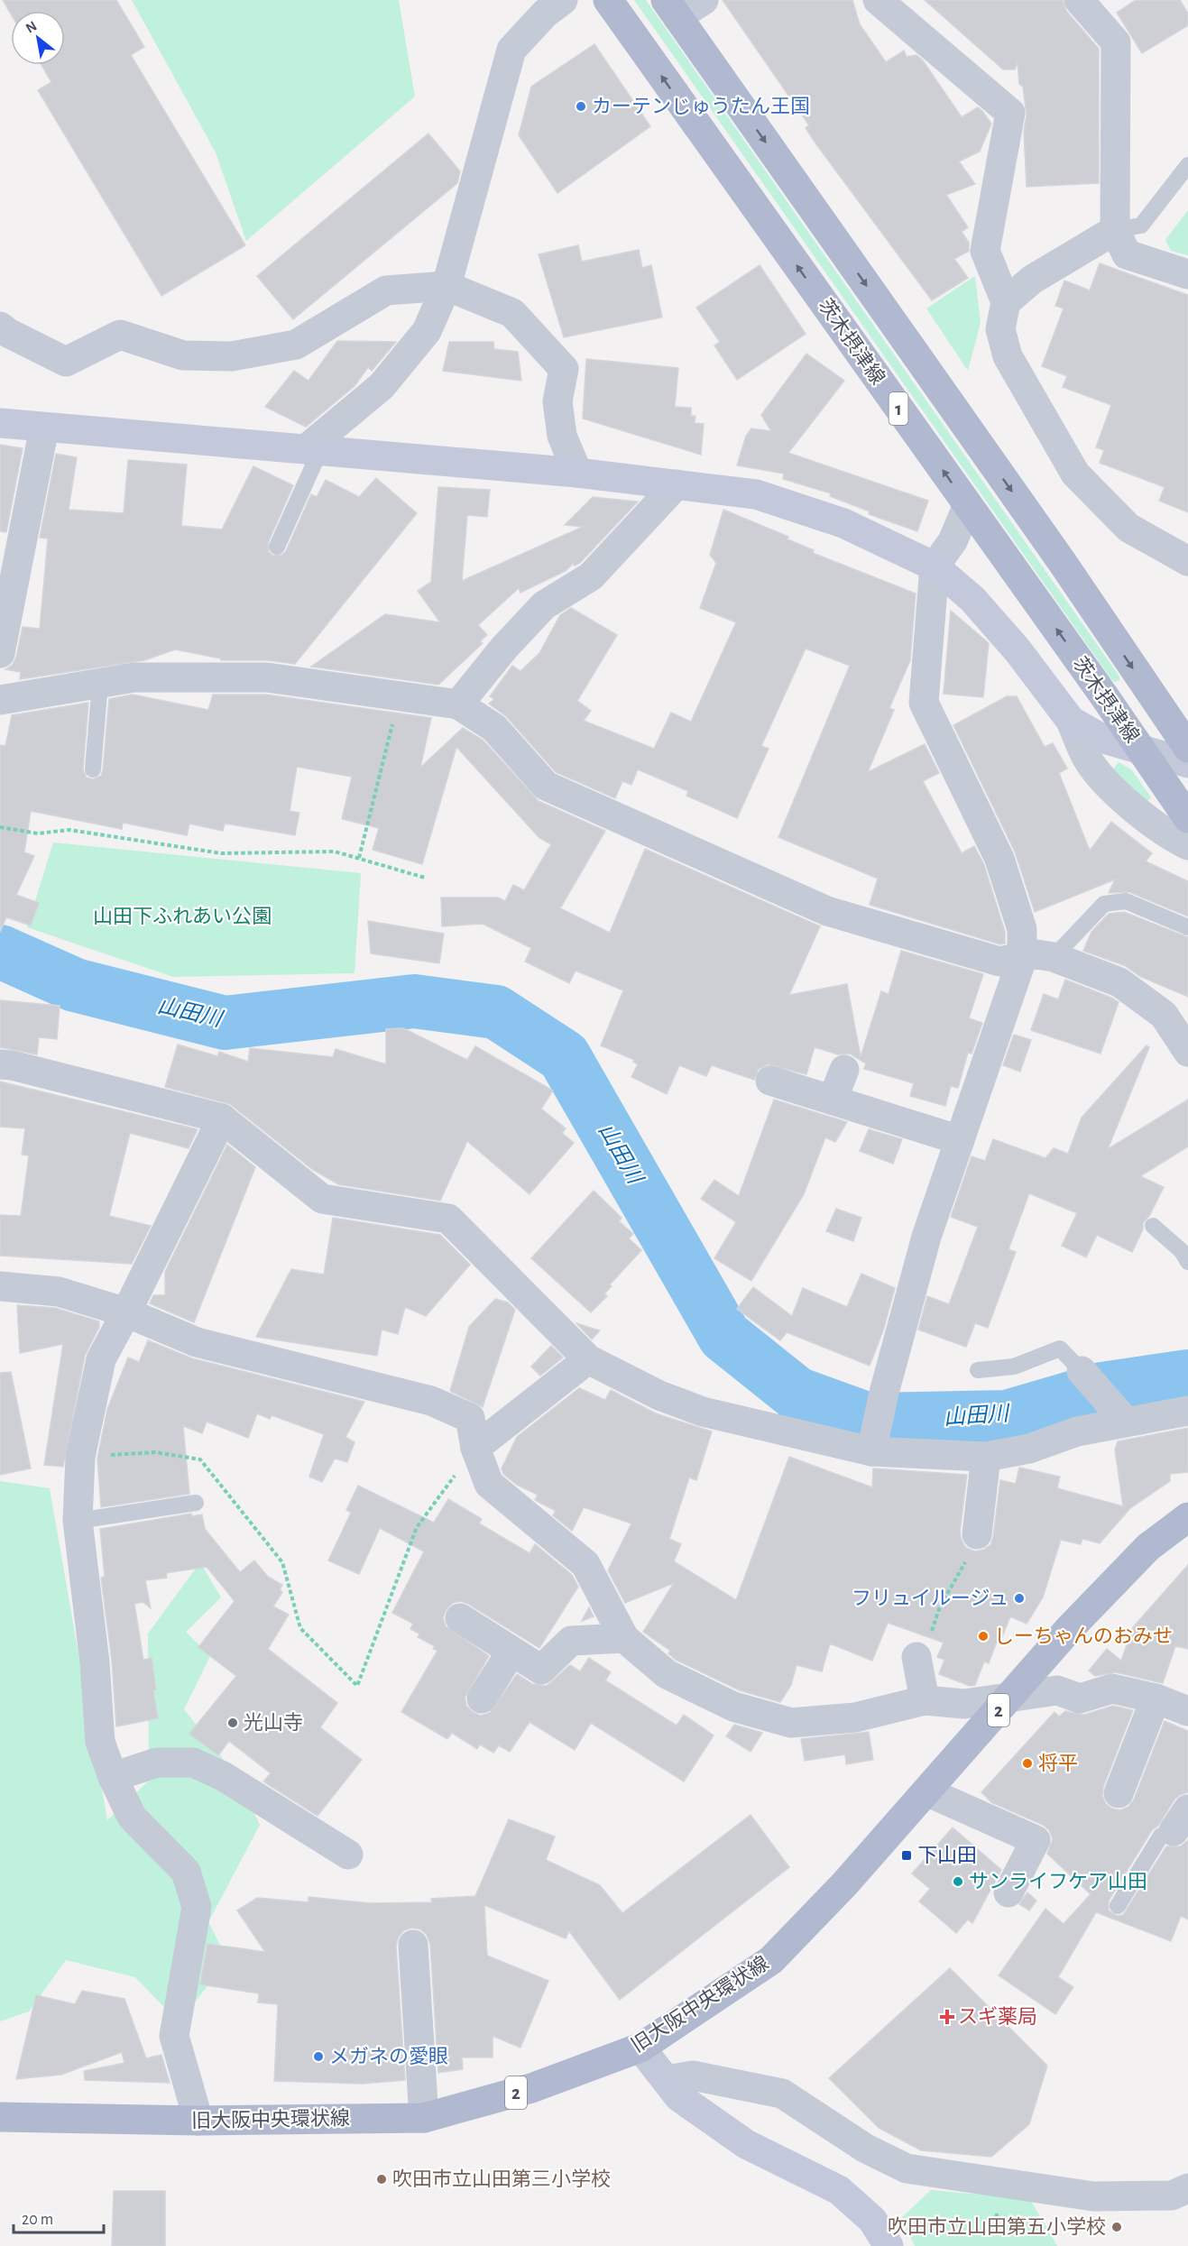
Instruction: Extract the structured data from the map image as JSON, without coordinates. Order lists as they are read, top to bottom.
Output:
{
  "streets": {
    "main road": [
      "茨木摂津線",
      "1",
      "2",
      "旧大阪中央環状線"
    ]
  },
  "water": ["山田川"],
  "parks": ["山田下ふれあい公園"],
  "places": {
    "other": [
      "カーテンじゅうたん王国",
      "フリュイルージュ",
      "しーちゃんのおみせ",
      "光山寺",
      "将平",
      "サンライフケア山田",
      "メガネの愛眼",
      "吹田市立山田第三小学校",
      "吹田市立山田第五小学校"
    ],
    "transit": ["下山田"],
    "health": ["スギ薬局"]
  },
  "scale_bar": "20 m",
  "north": "top left"
}
